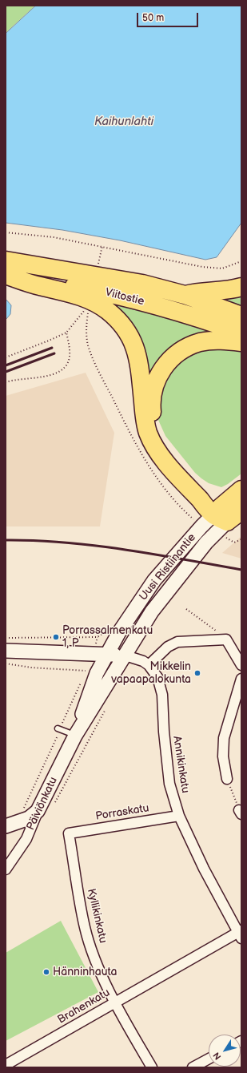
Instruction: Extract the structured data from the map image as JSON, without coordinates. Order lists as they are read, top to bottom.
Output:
{
  "streets": {
    "highway": ["Viitostie", "Uusi Ristiinantie"],
    "main road": ["Päiviönkatu"],
    "street": [
      "Annikinkatu",
      "Porraskatu",
      "Kyllikinkatu",
      "Brahenkatu"
    ]
  },
  "crossings": [
    ["Uusi Ristiinantie", "Annikinkatu"],
    ["Uusi Ristiinantie", "Päiviönkatu"],
    ["Annikinkatu", "Päiviönkatu"],
    ["Annikinkatu", "Porraskatu"],
    ["Annikinkatu", "Brahenkatu"],
    ["Porraskatu", "Kyllikinkatu"],
    ["Kyllikinkatu", "Brahenkatu"]
  ],
  "water": ["Kaihunlahti"],
  "places": ["Porrassalmenkatu 1, P", "Mikkelin vapaapalokunta", "Hänninhauta"],
  "scale_bar": "50 m",
  "north": "bottom left"
}
